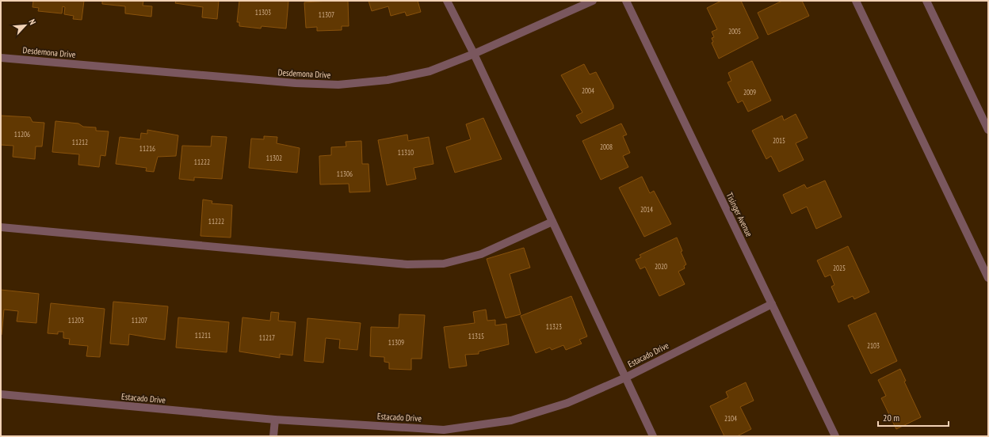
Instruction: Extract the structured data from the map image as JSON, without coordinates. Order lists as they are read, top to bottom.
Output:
{
  "streets": {
    "street": ["Desdemona Drive", "Tisinger Avenue", "Estacado Drive"]
  },
  "crossings": [
    ["Tisinger Avenue", "Estacado Drive"]
  ],
  "house_numbers": [
    "11303",
    "11307",
    "2005",
    "2004",
    "2009",
    "11206",
    "2015",
    "11212",
    "2008",
    "11216",
    "11310",
    "11302",
    "11222",
    "11306",
    "2014",
    "11222",
    "2020",
    "2025",
    "11203",
    "11207",
    "11323",
    "11211",
    "11315",
    "11217",
    "11309",
    "2103",
    "2104"
  ],
  "scale_bar": "20 m",
  "north": "top right"
}
